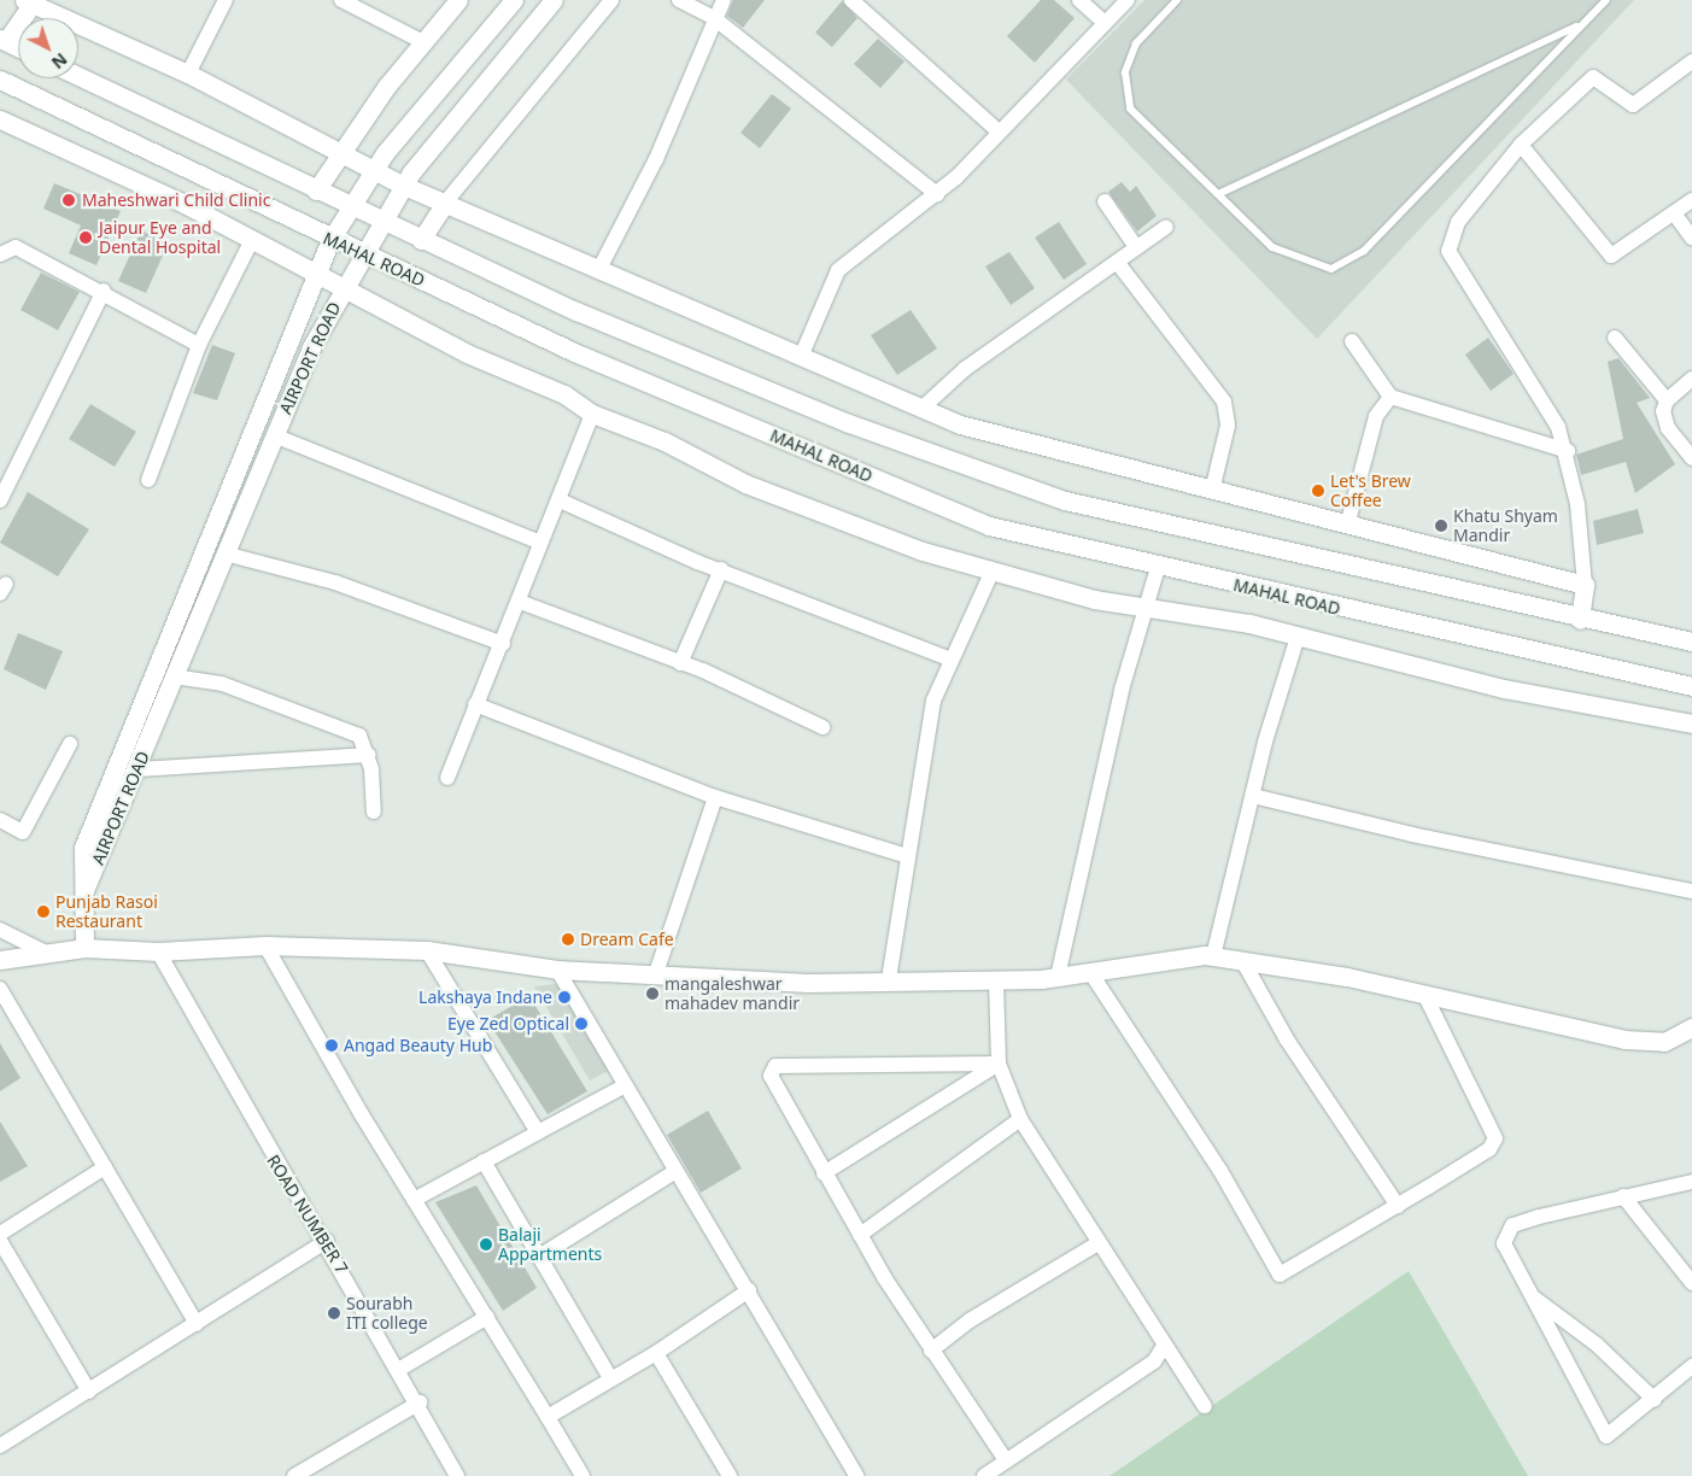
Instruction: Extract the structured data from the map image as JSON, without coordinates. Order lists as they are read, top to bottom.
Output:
{
  "streets": {
    "street": ["MAHAL ROAD", "AIRPORT ROAD", "ROAD NUMBER 7"]
  },
  "crossings": [
    ["MAHAL ROAD", "AIRPORT ROAD"]
  ],
  "places": [
    "Maheshwari Child Clinic",
    "Jaipur Eye and Dental Hospital",
    "Let's Brew Coffee",
    "Khatu Shyam Mandir",
    "Punjab Rasoi Restaurant",
    "Dream Cafe",
    "mangaleshwar mahadev mandir",
    "Lakshaya Indane",
    "Eye Zed Optical",
    "Angad Beauty Hub",
    "Balaji Appartments",
    "Sourabh ITI college"
  ],
  "north": "bottom right"
}
